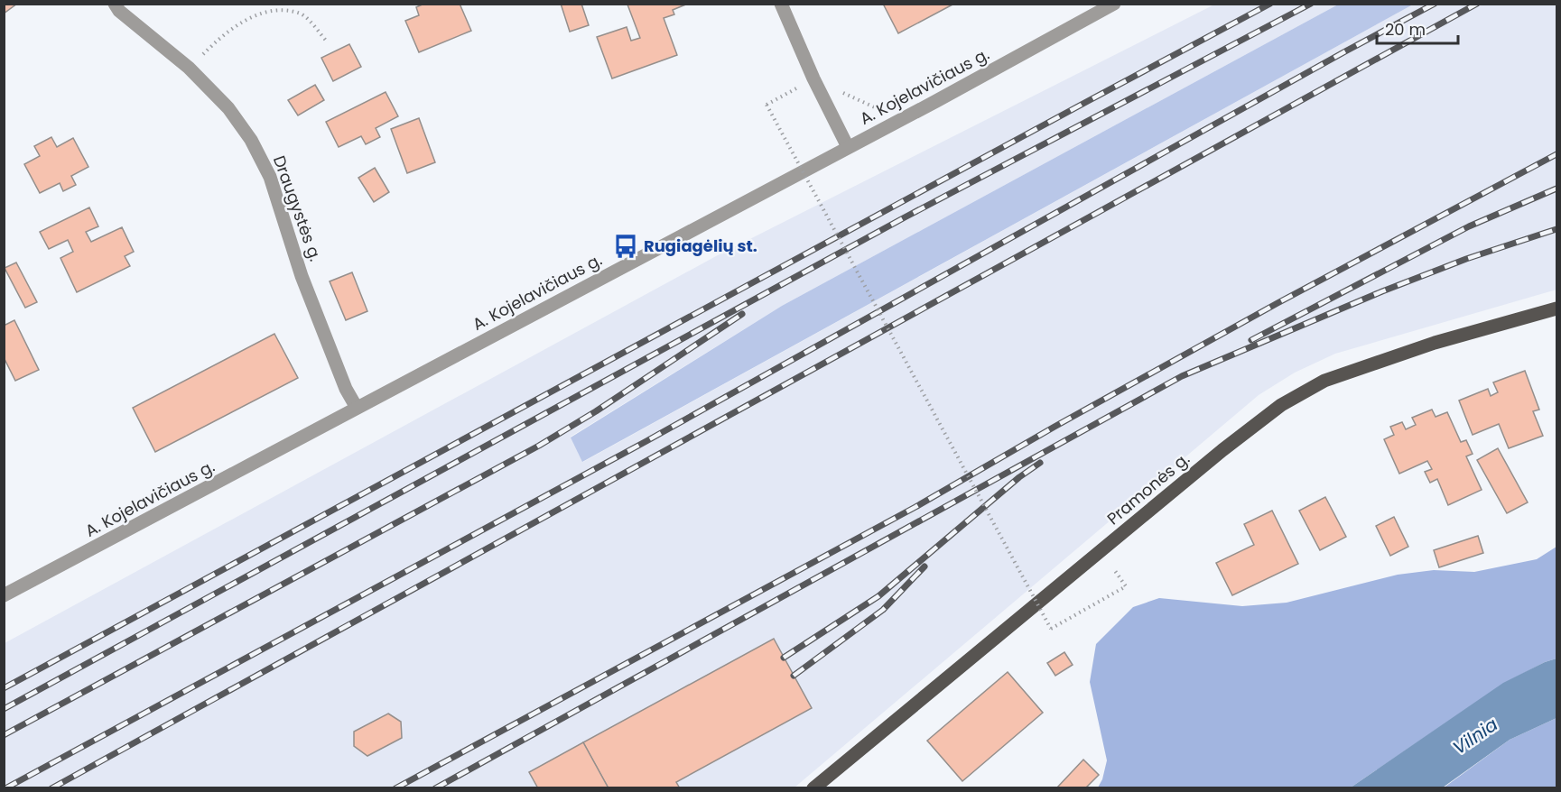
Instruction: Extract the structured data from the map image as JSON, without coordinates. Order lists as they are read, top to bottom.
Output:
{
  "streets": {
    "main road": ["Pramonės g."],
    "street": ["A. Kojelavičiaus g.", "Draugystės g."]
  },
  "crossings": [
    ["A. Kojelavičiaus g.", "Draugystės g."]
  ],
  "water": ["Vilnia"],
  "places": {
    "bus stop": ["Rugiagėlių st."]
  },
  "scale_bar": "20 m"
}
